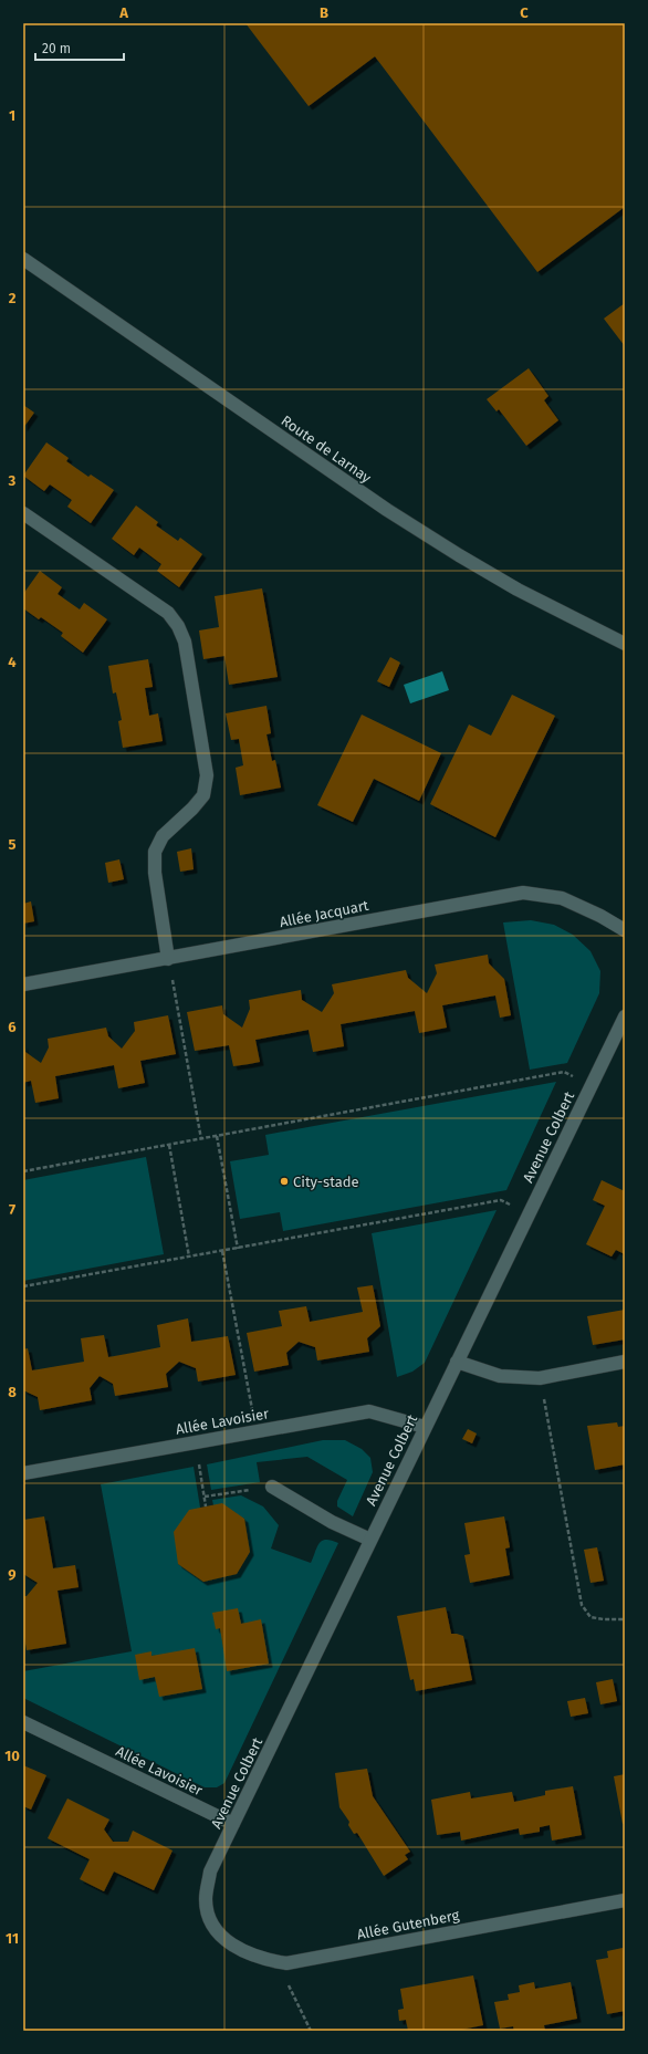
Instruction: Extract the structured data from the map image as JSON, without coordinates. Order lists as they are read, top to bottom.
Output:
{
  "streets": {
    "street": [
      "Route de Larnay",
      "Allée Jacquart",
      "Avenue Colbert",
      "Allée Lavoisier",
      "Allée Gutenberg"
    ]
  },
  "crossings": [
    ["Avenue Colbert", "Allée Lavoisier"],
    ["Avenue Colbert", "Allée Gutenberg"]
  ],
  "places": ["City-stade"],
  "scale_bar": "20 m",
  "grid": {
    "columns": ["A", "B", "C"],
    "rows": [
      "1",
      "2",
      "3",
      "4",
      "5",
      "6",
      "7",
      "8",
      "9",
      "10",
      "11"
    ]
  }
}
